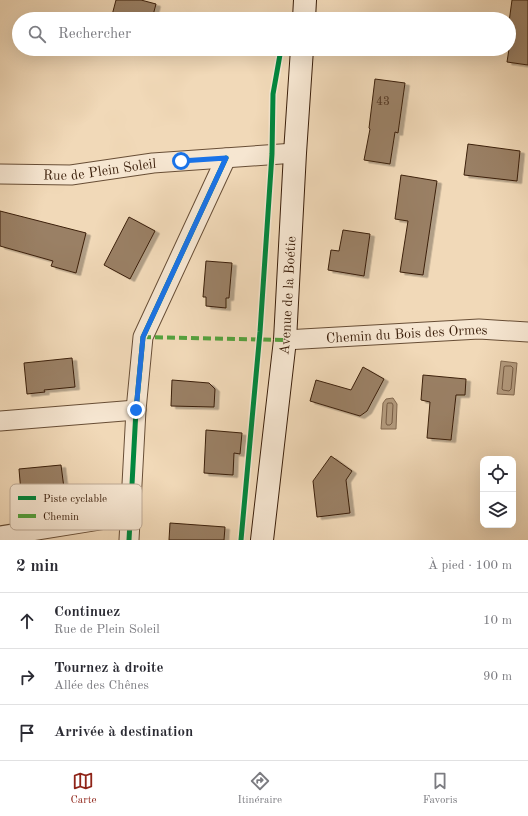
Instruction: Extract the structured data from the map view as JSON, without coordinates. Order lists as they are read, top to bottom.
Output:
{
  "streets": {
    "main road": ["Avenue de la Boétie"],
    "street": ["Rue de Plein Soleil", "Chemin du Bois des Ormes"]
  },
  "crossings": [
    ["Rue de Plein Soleil", "Avenue de la Boétie"],
    ["Avenue de la Boétie", "Chemin du Bois des Ormes"]
  ],
  "house_numbers": ["43"],
  "legend": ["Piste cyclable", "Chemin"],
  "page": {
    "search": "Rechercher",
    "heading": ["2 min", "À pied · 100 m"],
    "list": [
      ["Continuez", "Rue de Plein Soleil", "10 m"],
      ["Tournez à droite", "Allée des Chênes", "90 m"],
      "Arrivée à destination"
    ],
    "nav": ["Carte", "Itinéraire", "Favoris"]
  }
}
